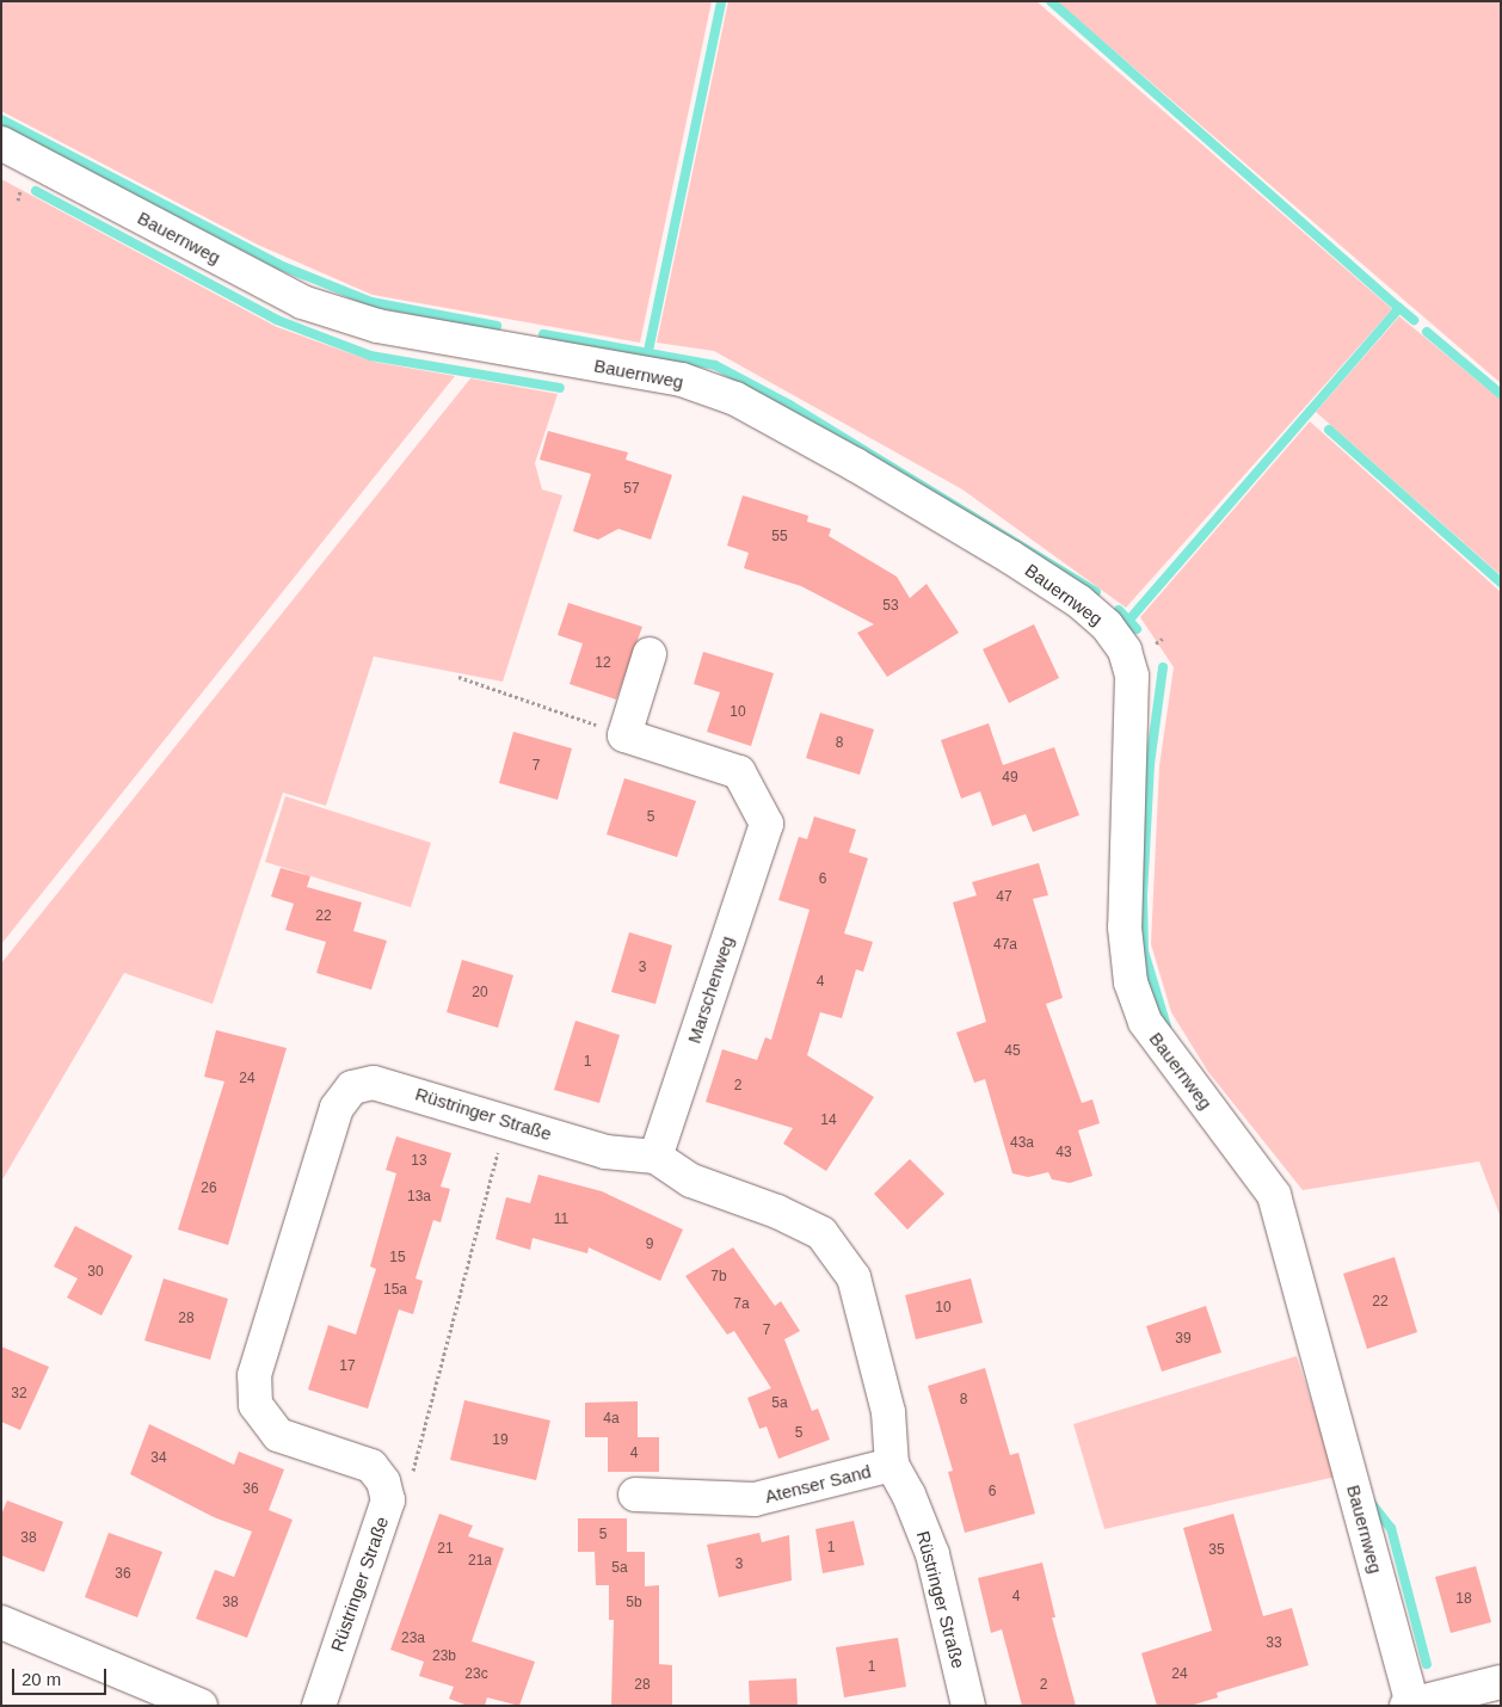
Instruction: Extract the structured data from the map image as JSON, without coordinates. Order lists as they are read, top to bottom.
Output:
{
  "streets": {
    "street": [
      "Bauernweg",
      "Marschenweg",
      "Rüstringer Straße",
      "Atenser Sand"
    ]
  },
  "crossings": [
    ["Marschenweg", "Rüstringer Straße"],
    ["Rüstringer Straße", "Atenser Sand"]
  ],
  "house_numbers": [
    "57",
    "55",
    "53",
    "12",
    "10",
    "8",
    "7",
    "49",
    "5",
    "6",
    "47",
    "22",
    "47a",
    "3",
    "4",
    "20",
    "45",
    "1",
    "24",
    "2",
    "14",
    "43a",
    "43",
    "13",
    "26",
    "13a",
    "11",
    "9",
    "15",
    "30",
    "7b",
    "15a",
    "22",
    "7a",
    "10",
    "28",
    "7",
    "39",
    "17",
    "32",
    "8",
    "5a",
    "4a",
    "5",
    "19",
    "4",
    "34",
    "36",
    "6",
    "5",
    "38",
    "1",
    "21",
    "35",
    "21a",
    "3",
    "5a",
    "36",
    "4",
    "18",
    "38",
    "5b",
    "23a",
    "33",
    "23b",
    "1",
    "23c",
    "24",
    "28",
    "2"
  ],
  "scale_bar": "20 m"
}
